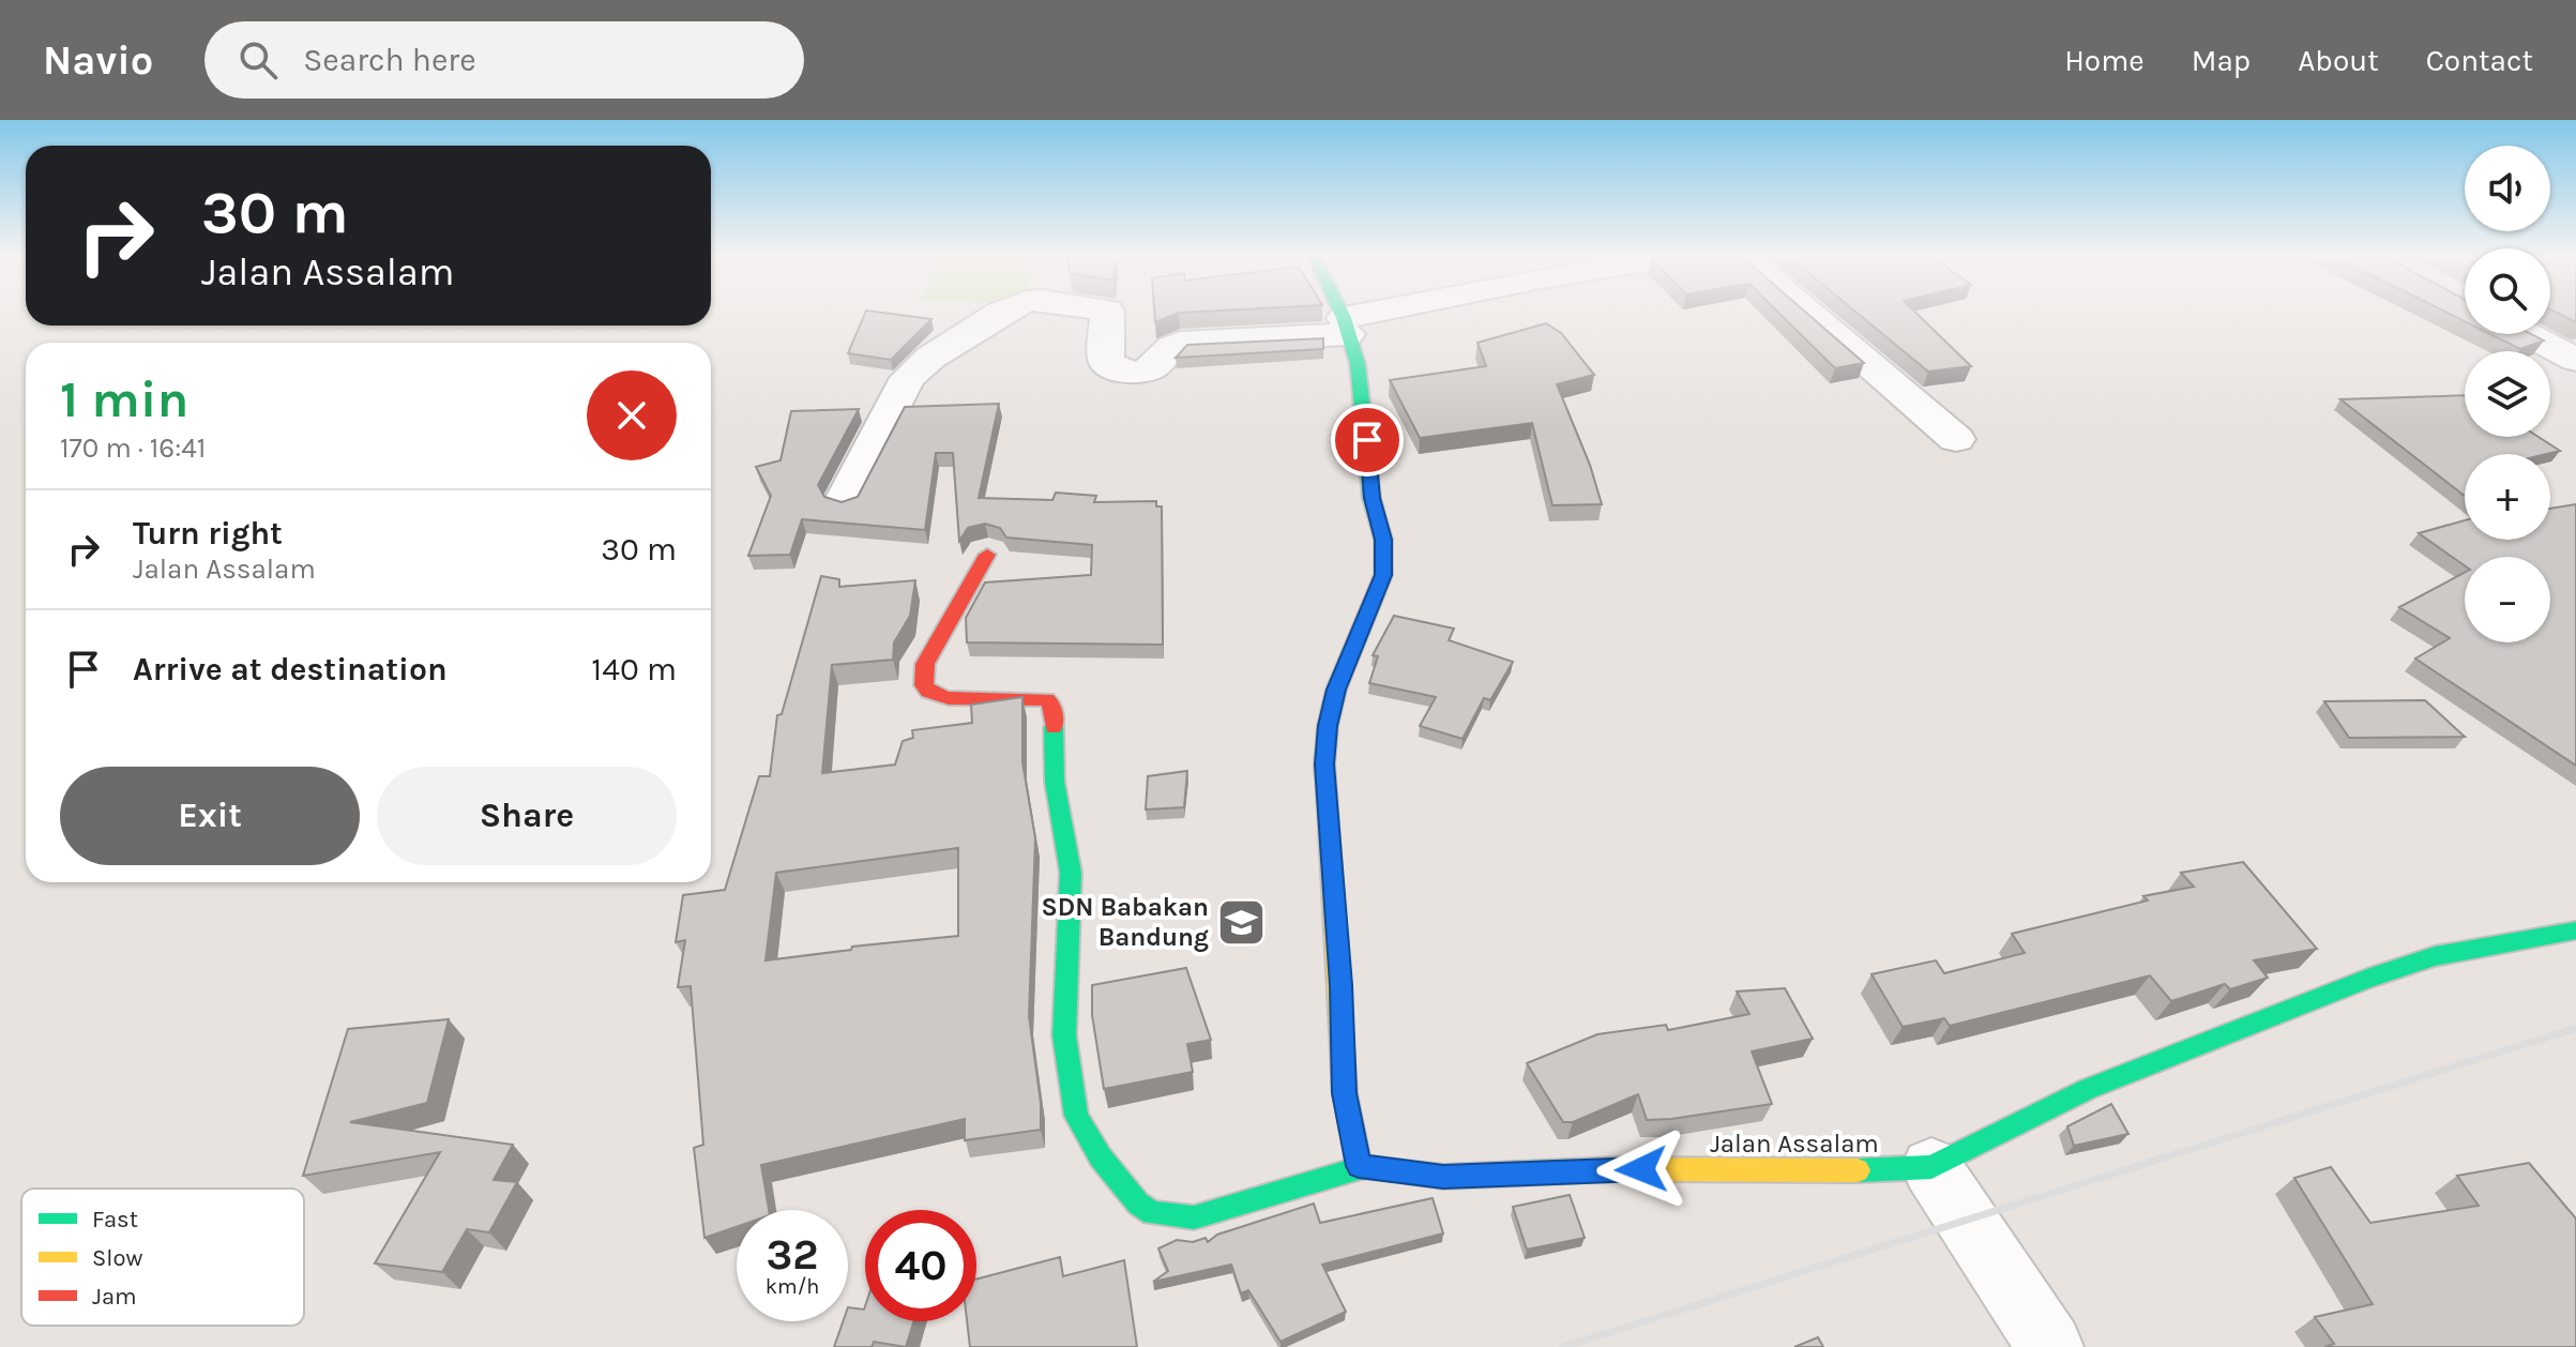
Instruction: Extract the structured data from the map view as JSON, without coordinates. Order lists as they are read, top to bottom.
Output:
{
  "streets": {
    "street": ["Jalan Assalam"]
  },
  "places": {
    "school or university": ["SDN Babakan Bandung"]
  },
  "legend": ["Fast", "Slow", "Jam"],
  "page": {
    "header": "Navio",
    "search": "Search here",
    "nav": [
      "Home",
      "Map",
      "About",
      "Contact"
    ],
    "map_buttons": ["+", "−"],
    "turn": ["30 m", "Jalan Assalam"],
    "heading": ["1 min", "170 m · 16:41"],
    "list": [
      {
        "name": "Turn right",
        "note": "Jalan Assalam",
        "value": "30 m"
      },
      {
        "name": "Arrive at destination",
        "value": "140 m"
      }
    ],
    "buttons": ["Exit", "Share"],
    "speed": "32 km/h",
    "limit": "40"
  }
}
